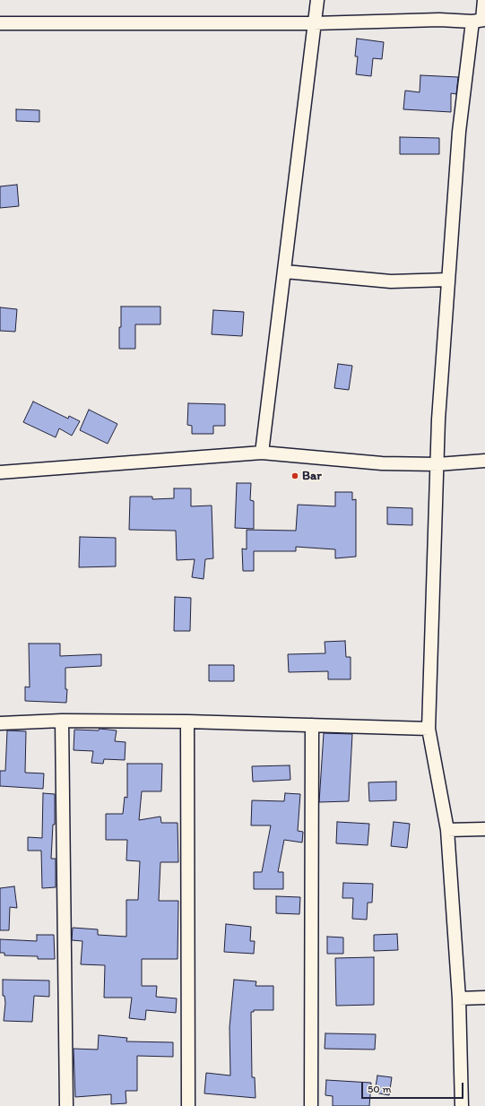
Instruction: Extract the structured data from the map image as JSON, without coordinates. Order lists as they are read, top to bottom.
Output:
{
  "places": ["Bar"],
  "scale_bar": "50 m"
}
